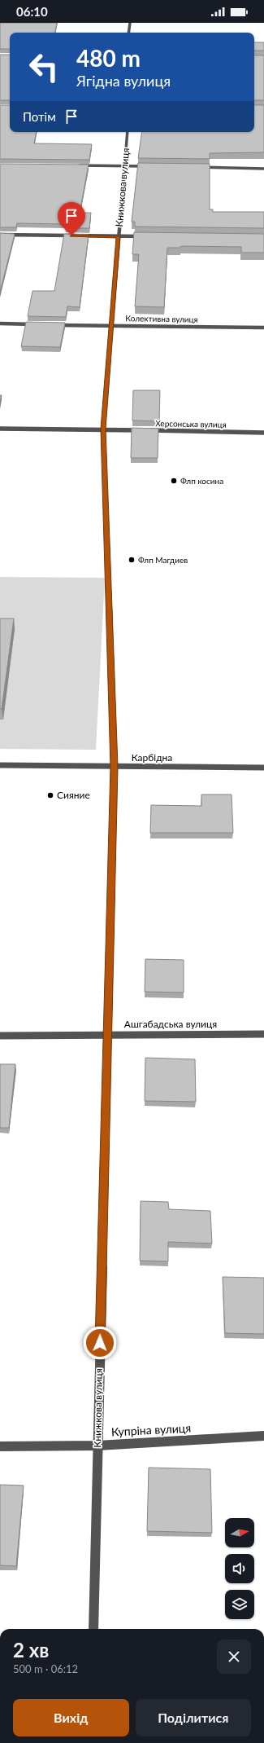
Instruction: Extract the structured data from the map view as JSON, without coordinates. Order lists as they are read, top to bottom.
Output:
{
  "streets": {
    "street": [
      "Книжкова вулиця",
      "Колективна вулиця",
      "Херсонська вулиця",
      "Карбідна",
      "Ашгабадська вулиця",
      "Купріна вулиця"
    ]
  },
  "crossings": [
    ["Книжкова вулиця", "Колективна вулиця"],
    ["Книжкова вулиця", "Херсонська вулиця"],
    ["Книжкова вулиця", "Карбідна"],
    ["Книжкова вулиця", "Ашгабадська вулиця"],
    ["Книжкова вулиця", "Купріна вулиця"]
  ],
  "places": ["Флп косина", "Флп Магдиев", "Сияние"],
  "north": "right",
  "page": {
    "status": "06:10",
    "turn": ["480 m", "Ягідна вулиця"],
    "then": "Потім",
    "heading": ["2 хв", "500 m · 06:12"],
    "buttons": ["Вихід", "Поділитися"]
  }
}
